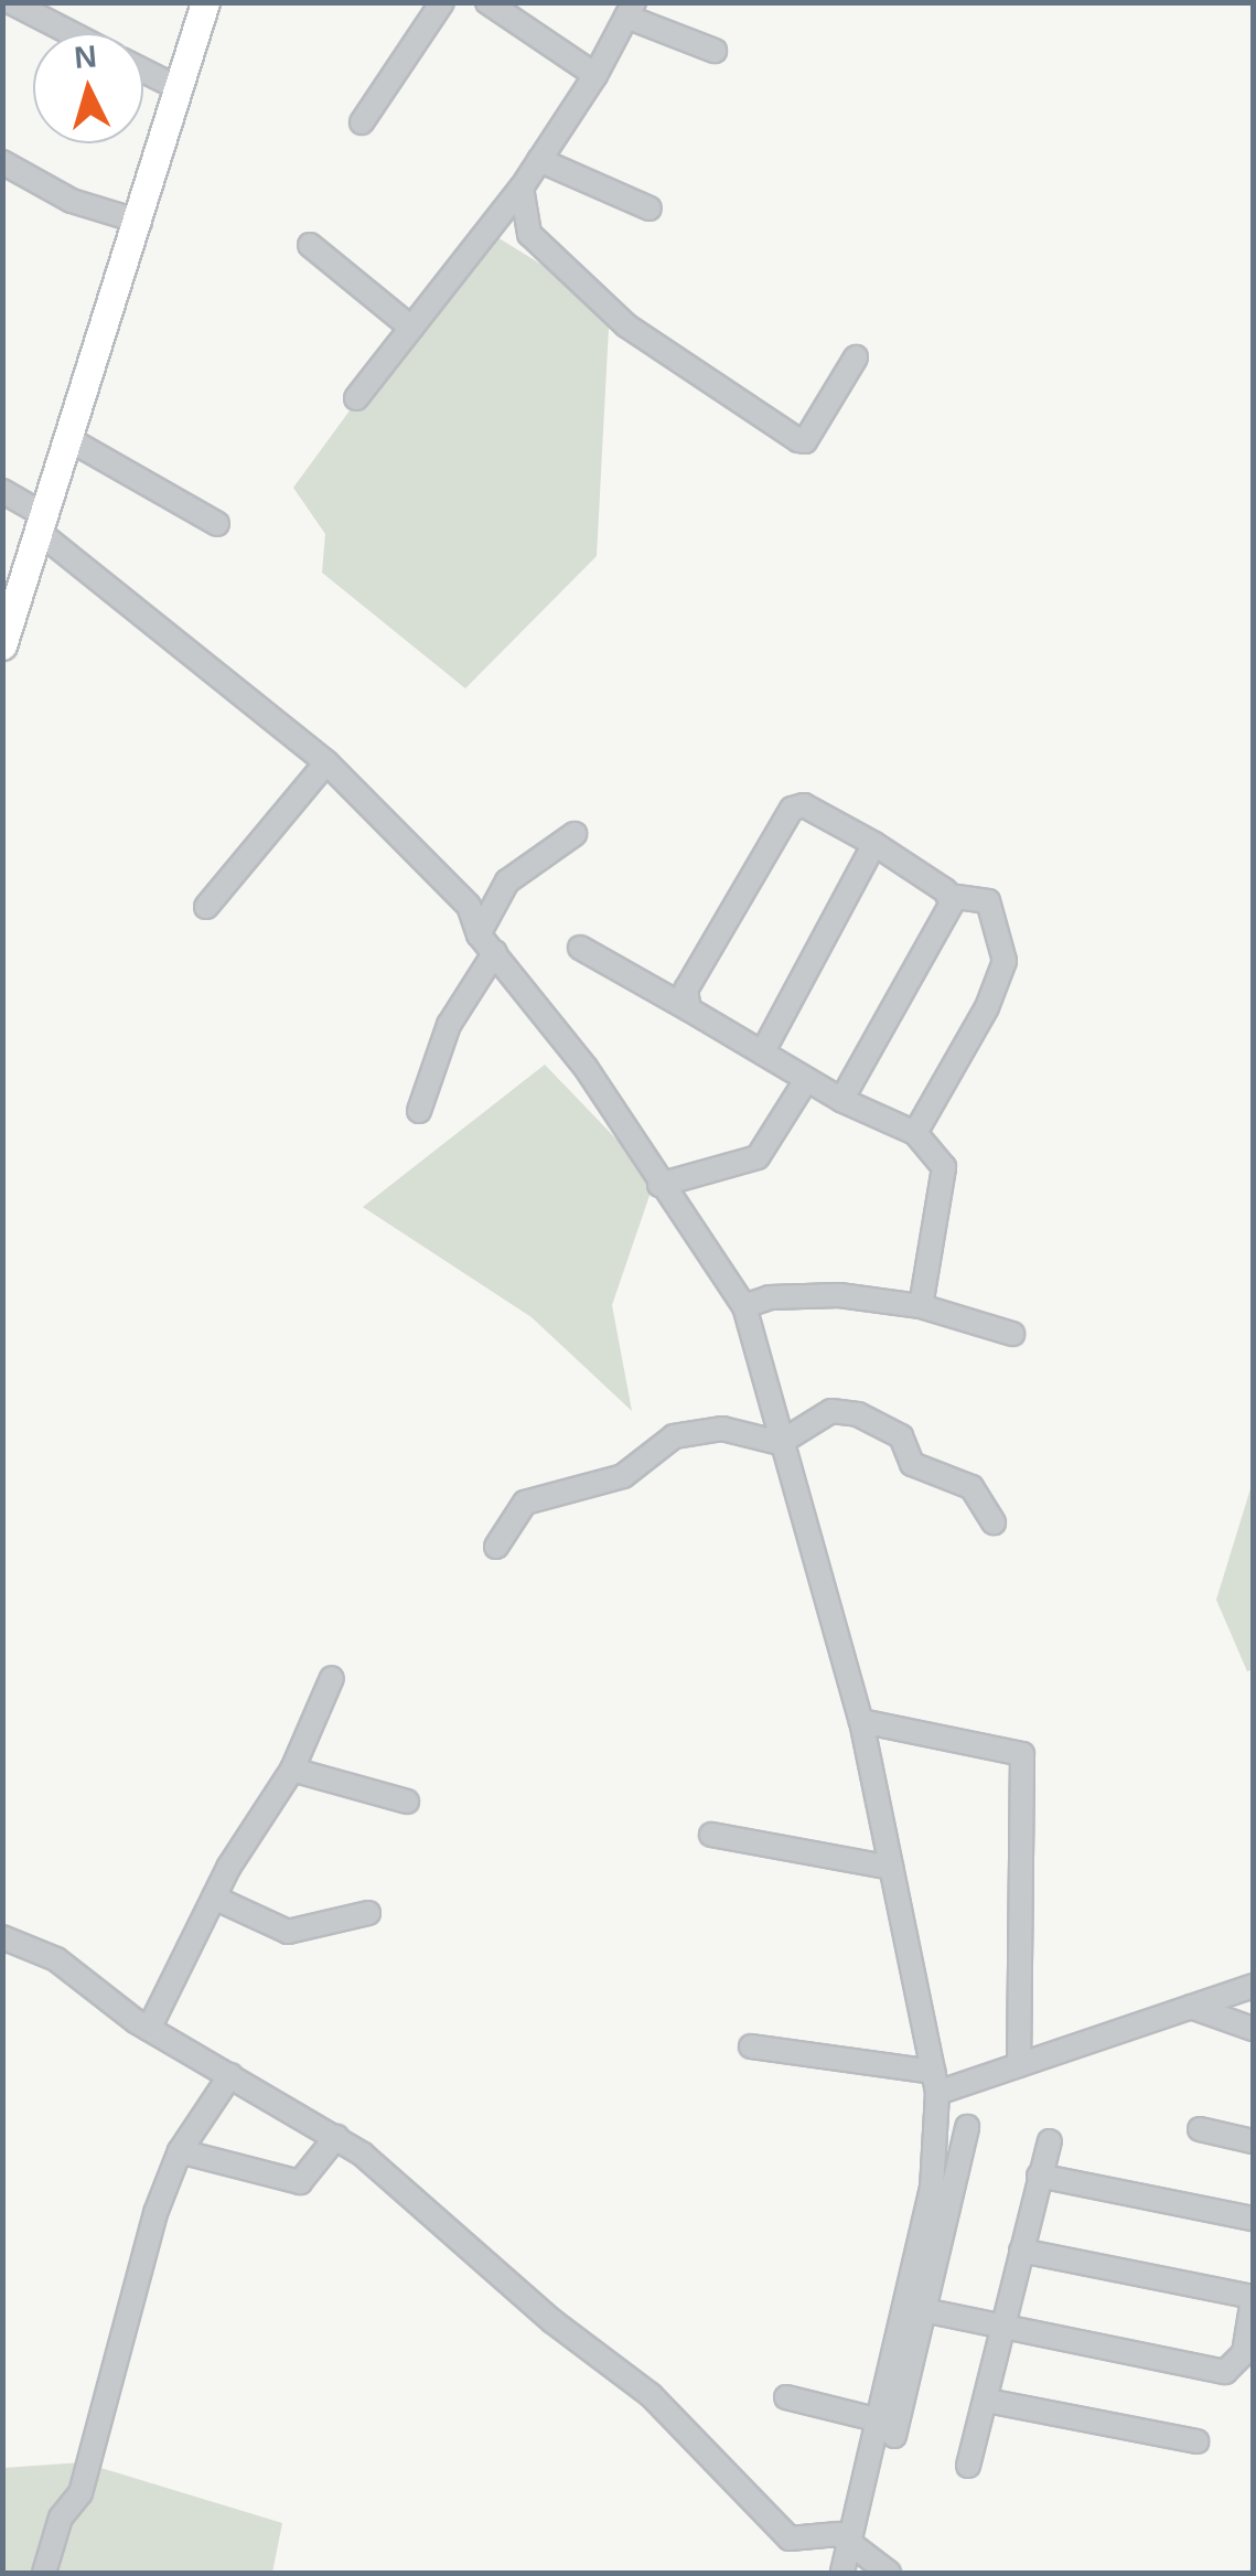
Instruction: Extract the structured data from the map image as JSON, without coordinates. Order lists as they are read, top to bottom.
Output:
{
  "north": "top"
}
